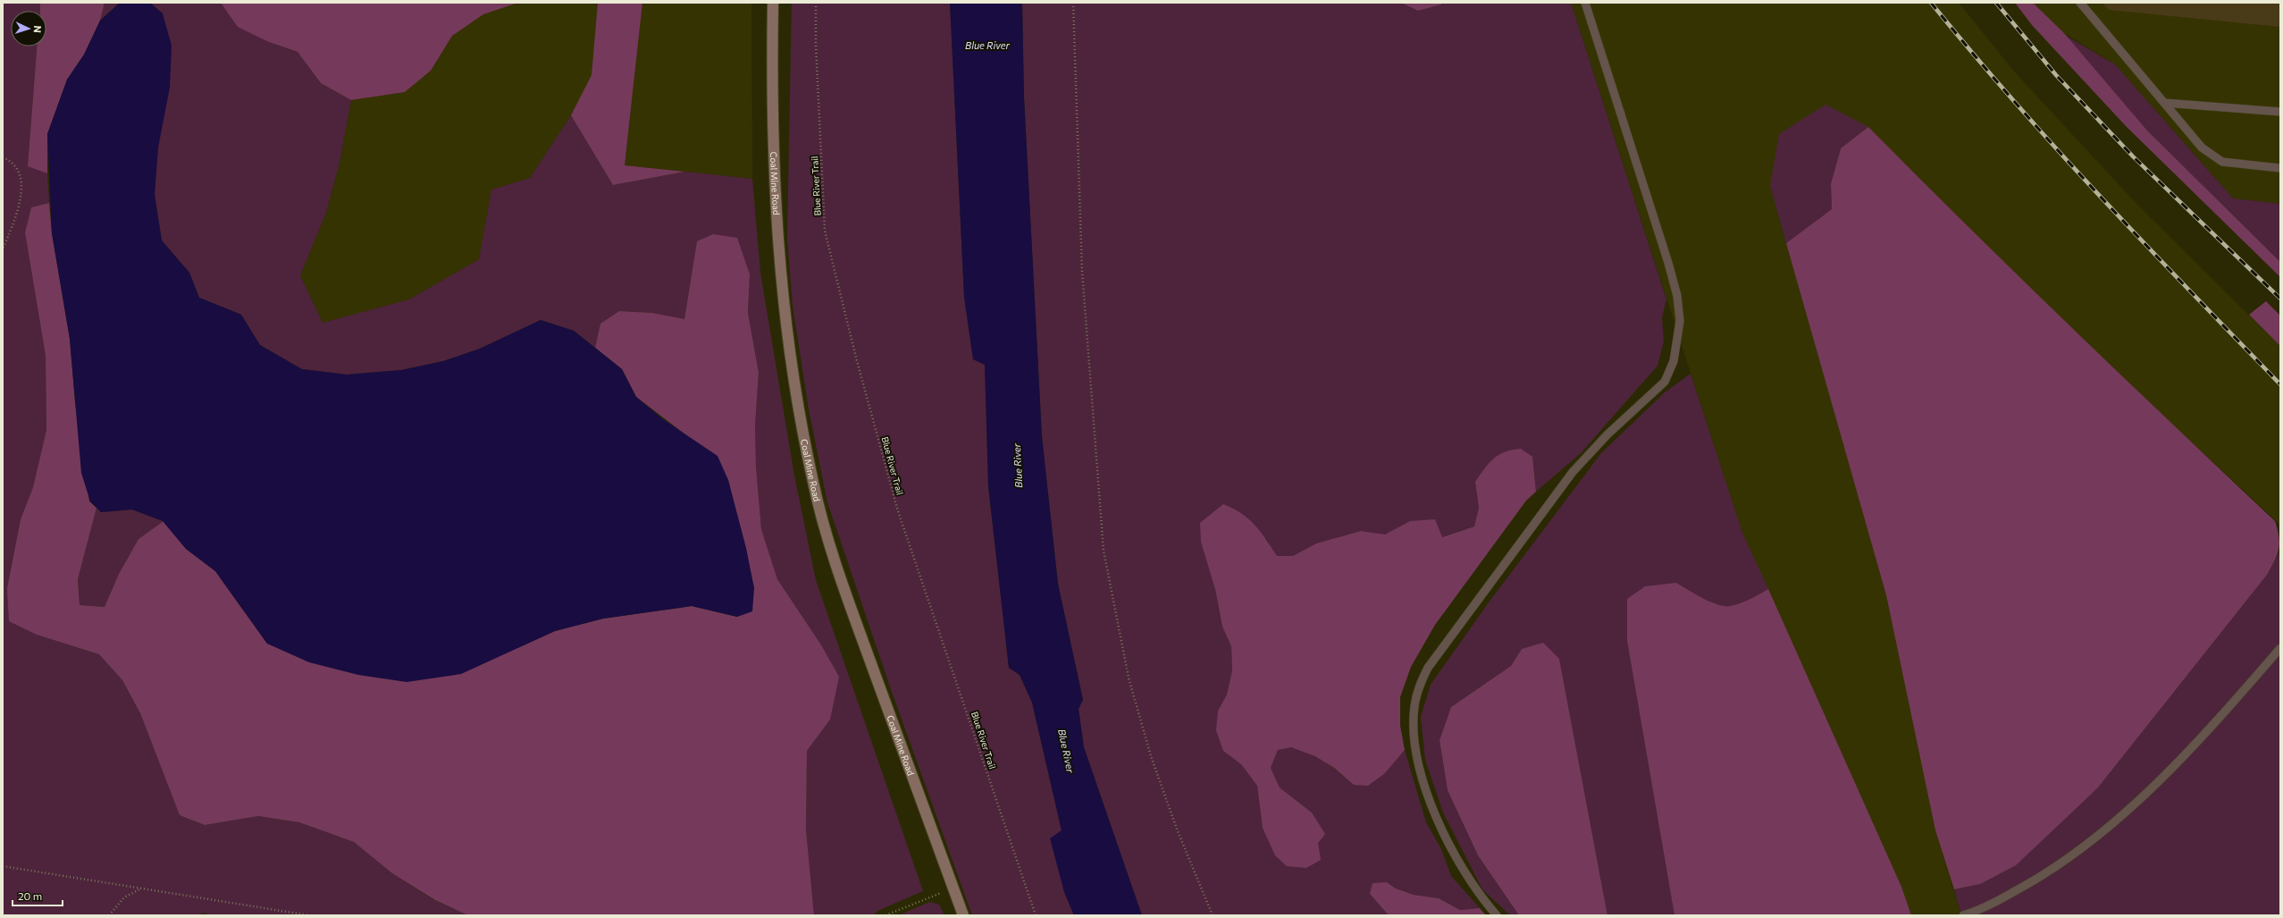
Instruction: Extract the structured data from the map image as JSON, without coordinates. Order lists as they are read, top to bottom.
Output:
{
  "streets": {
    "street": ["Coal Mine Road"],
    "path": ["Blue River Trail"]
  },
  "water": ["Blue River"],
  "scale_bar": "20 m",
  "north": "right"
}
